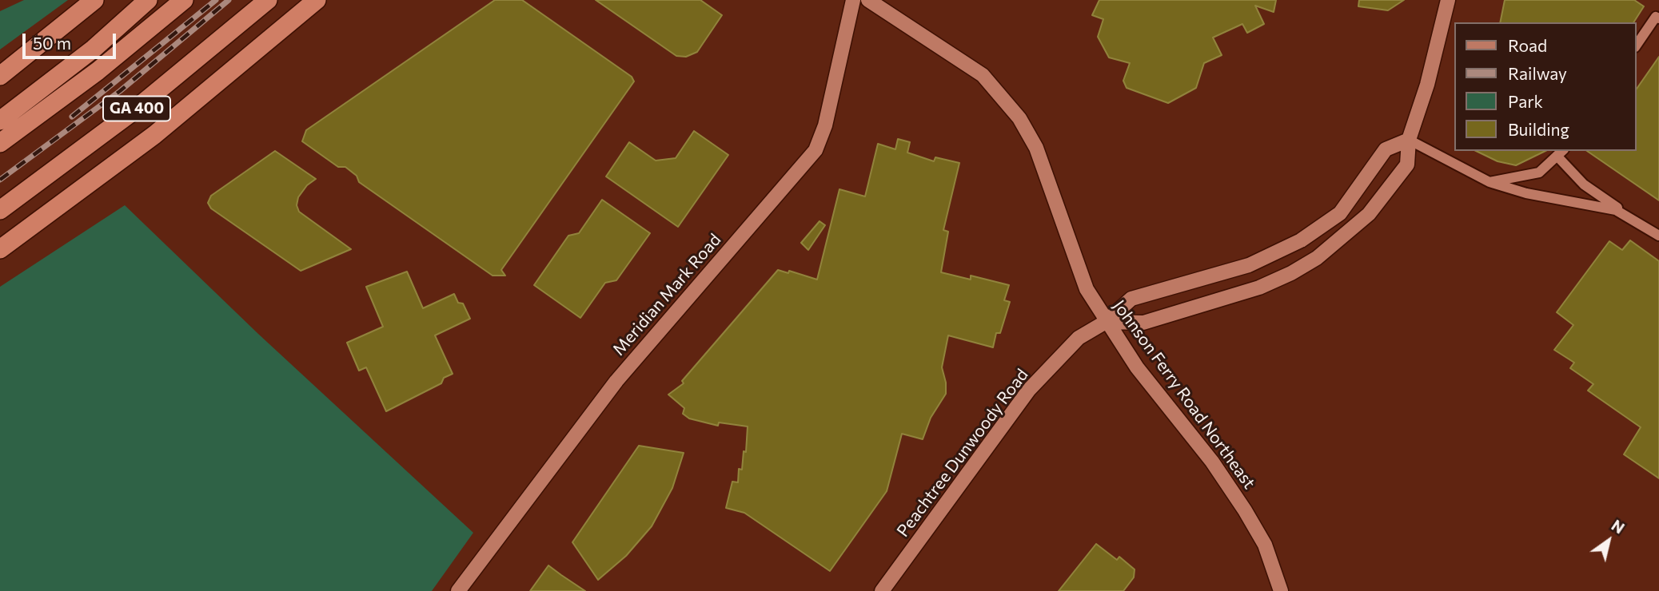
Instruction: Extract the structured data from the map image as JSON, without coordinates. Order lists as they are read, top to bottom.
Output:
{
  "streets": {
    "highway": ["GA 400"],
    "main road": ["Meridian Mark Road", "Johnson Ferry Road Northeast", "Peachtree Dunwoody Road"]
  },
  "crossings": [
    ["Johnson Ferry Road Northeast", "Peachtree Dunwoody Road"]
  ],
  "legend": [
    "Road",
    "Railway",
    "Park",
    "Building"
  ],
  "scale_bar": "50 m",
  "north": "top right"
}
